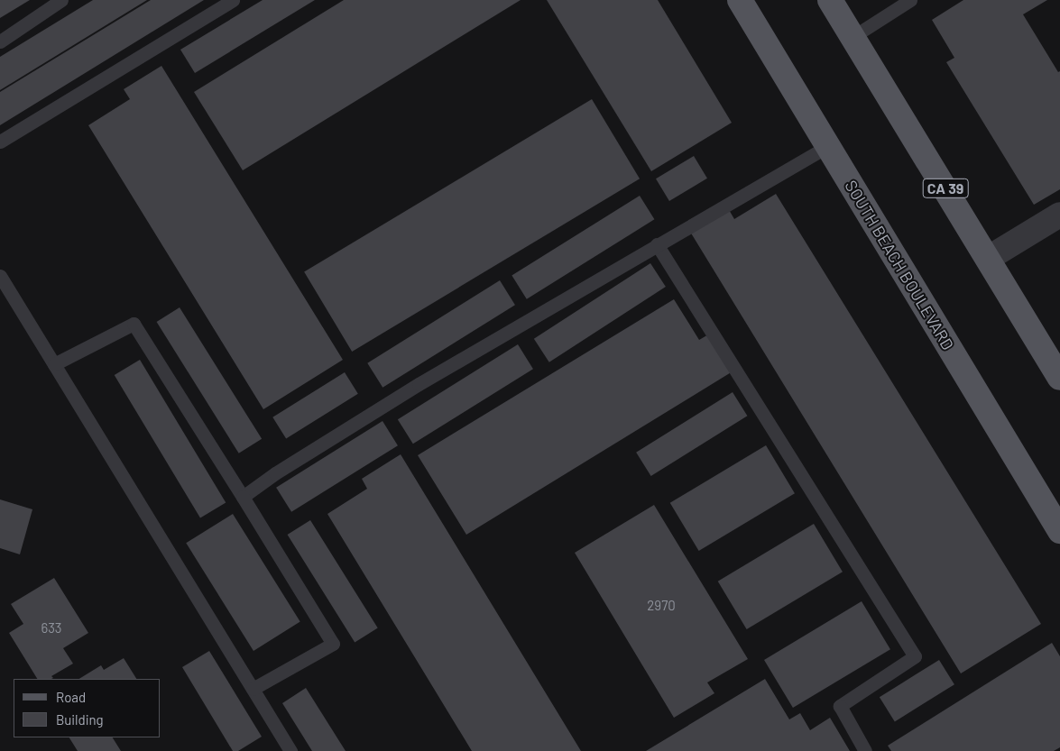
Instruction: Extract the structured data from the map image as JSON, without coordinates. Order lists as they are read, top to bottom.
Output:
{
  "streets": {
    "main road": ["CA 39", "SOUTH BEACH BOULEVARD"]
  },
  "house_numbers": ["2970", "633"],
  "legend": ["Road", "Building"]
}
